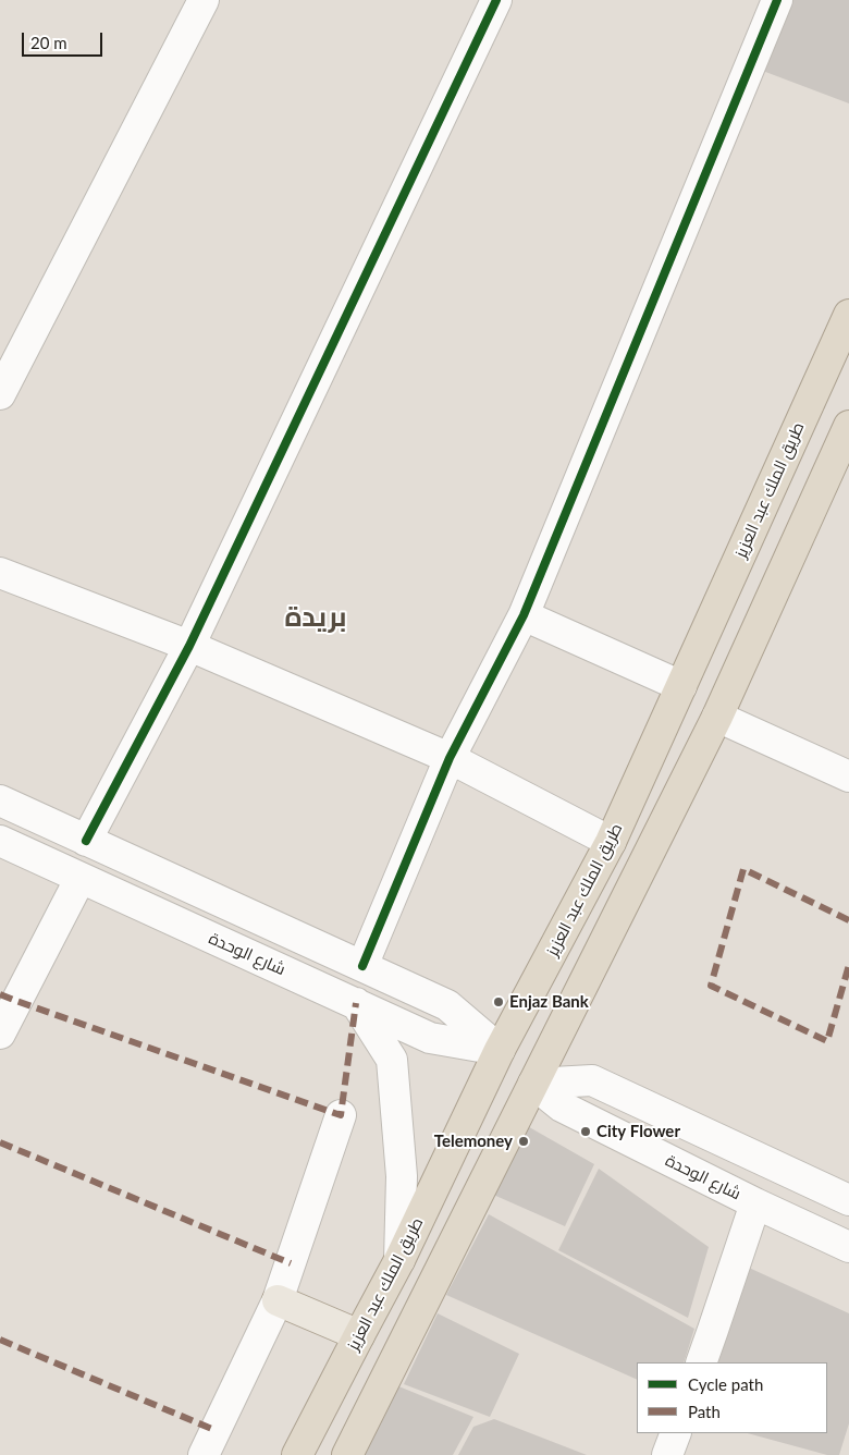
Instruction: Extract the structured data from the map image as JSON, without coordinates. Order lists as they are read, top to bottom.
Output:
{
  "streets": {
    "highway": ["طريق الملك عبد العزيز"],
    "street": ["شارع الوحدة"]
  },
  "crossings": [
    ["طريق الملك عبد العزيز", "شارع الوحدة"]
  ],
  "districts": ["بريدة"],
  "places": ["Enjaz Bank", "City Flower", "Telemoney"],
  "legend": ["Cycle path", "Path"],
  "scale_bar": "20 m"
}
